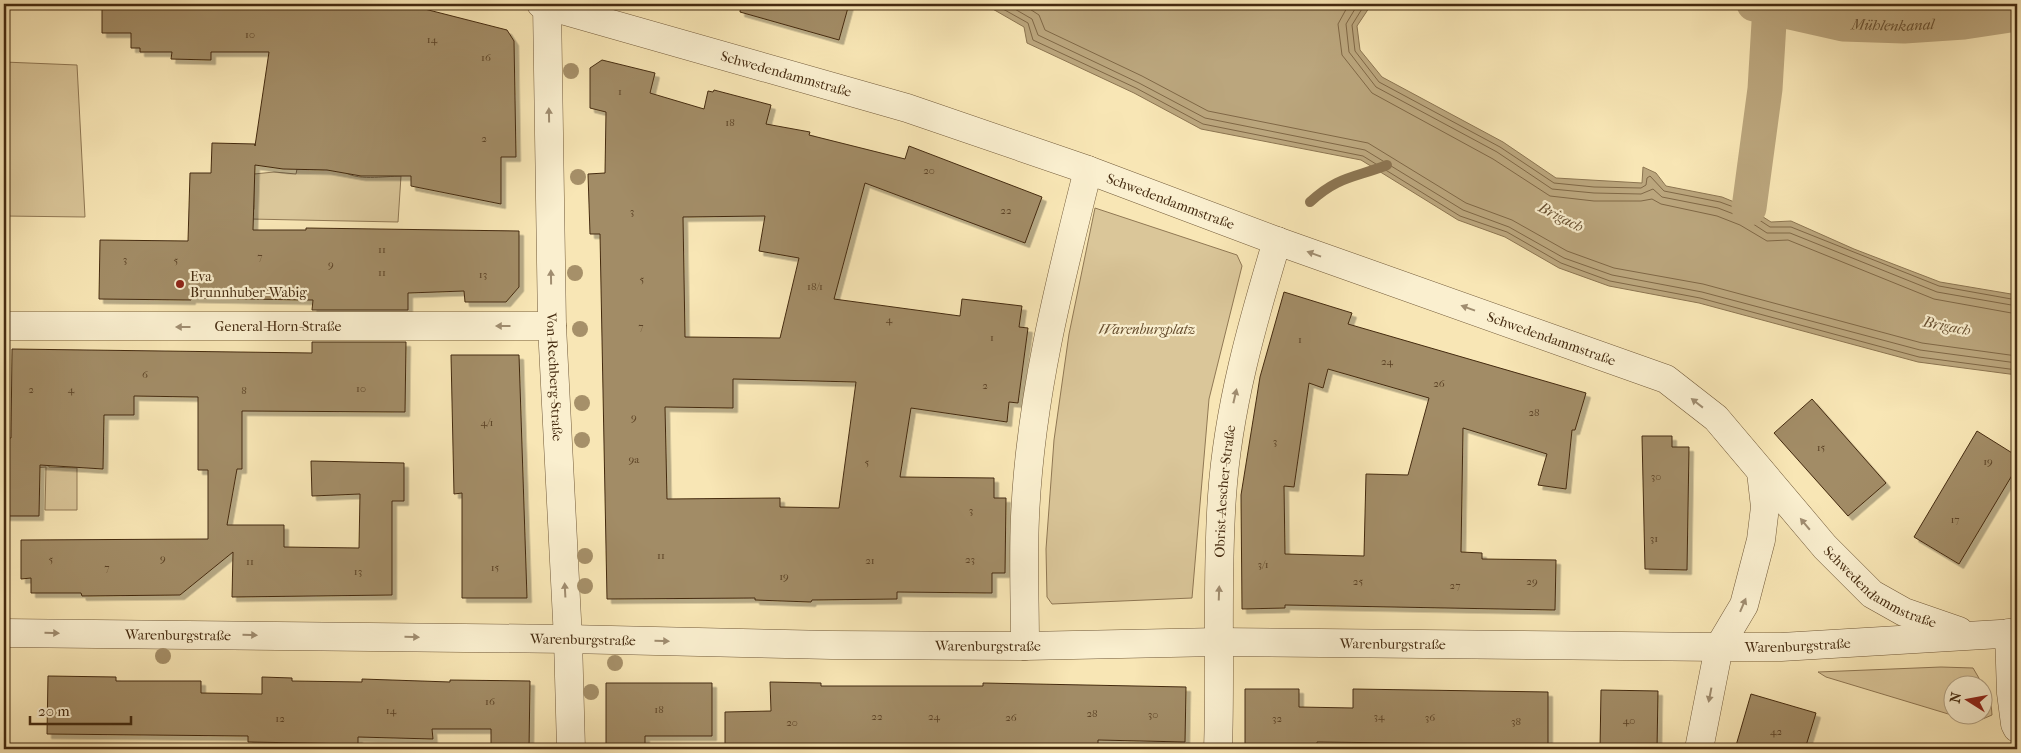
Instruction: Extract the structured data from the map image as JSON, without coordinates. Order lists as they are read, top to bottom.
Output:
{
  "streets": {
    "street": [
      "Schwedendammstraße",
      "General-Horn-Straße",
      "Von-Rechberg-Straße",
      "Obrist-Aescher-Straße",
      "Warenburgstraße"
    ]
  },
  "crossings": [
    ["Schwedendammstraße", "Von-Rechberg-Straße"],
    ["Schwedendammstraße", "Obrist-Aescher-Straße"],
    ["Schwedendammstraße", "Warenburgstraße"],
    ["General-Horn-Straße", "Von-Rechberg-Straße"],
    ["Von-Rechberg-Straße", "Warenburgstraße"],
    ["Obrist-Aescher-Straße", "Warenburgstraße"]
  ],
  "one_way": [
    "Schwedendammstraße",
    "General-Horn-Straße",
    "Von-Rechberg-Straße",
    "Warenburgstraße"
  ],
  "water": ["Mühlenkanal", "Brigach"],
  "parks": ["Warenburgplatz"],
  "places": ["Eva Brunnhuber-Wabig"],
  "house_numbers": [
    "10",
    "14",
    "16",
    "1",
    "18",
    "2",
    "20",
    "22",
    "3",
    "11",
    "7",
    "3",
    "5",
    "9",
    "11",
    "13",
    "5",
    "18/1",
    "4",
    "7",
    "1",
    "1",
    "24",
    "6",
    "26",
    "2",
    "10",
    "2",
    "4",
    "8",
    "28",
    "9",
    "4/1",
    "3",
    "15",
    "9a",
    "19",
    "5",
    "30",
    "3",
    "17",
    "31",
    "11",
    "9",
    "5",
    "23",
    "21",
    "11",
    "3/1",
    "7",
    "15",
    "13",
    "19",
    "25",
    "29",
    "27",
    "16",
    "18",
    "14",
    "28",
    "30",
    "22",
    "24",
    "34",
    "26",
    "36",
    "12",
    "32",
    "40",
    "38",
    "20",
    "42"
  ],
  "scale_bar": "20 m",
  "north": "left"
}
